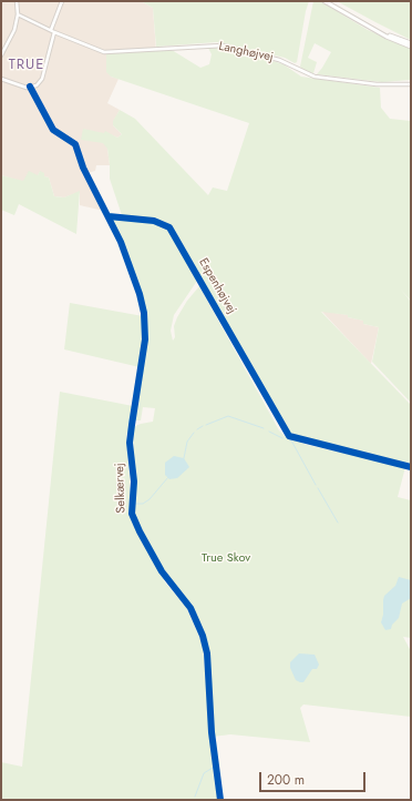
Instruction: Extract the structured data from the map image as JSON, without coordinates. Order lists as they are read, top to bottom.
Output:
{
  "streets": {
    "street": ["Langhøjvej", "Espenhøjvej", "Selkærvej"]
  },
  "crossings": [
    ["Espenhøjvej", "Selkærvej"]
  ],
  "districts": ["TRUE"],
  "parks": ["True Skov"],
  "scale_bar": "200 m"
}
